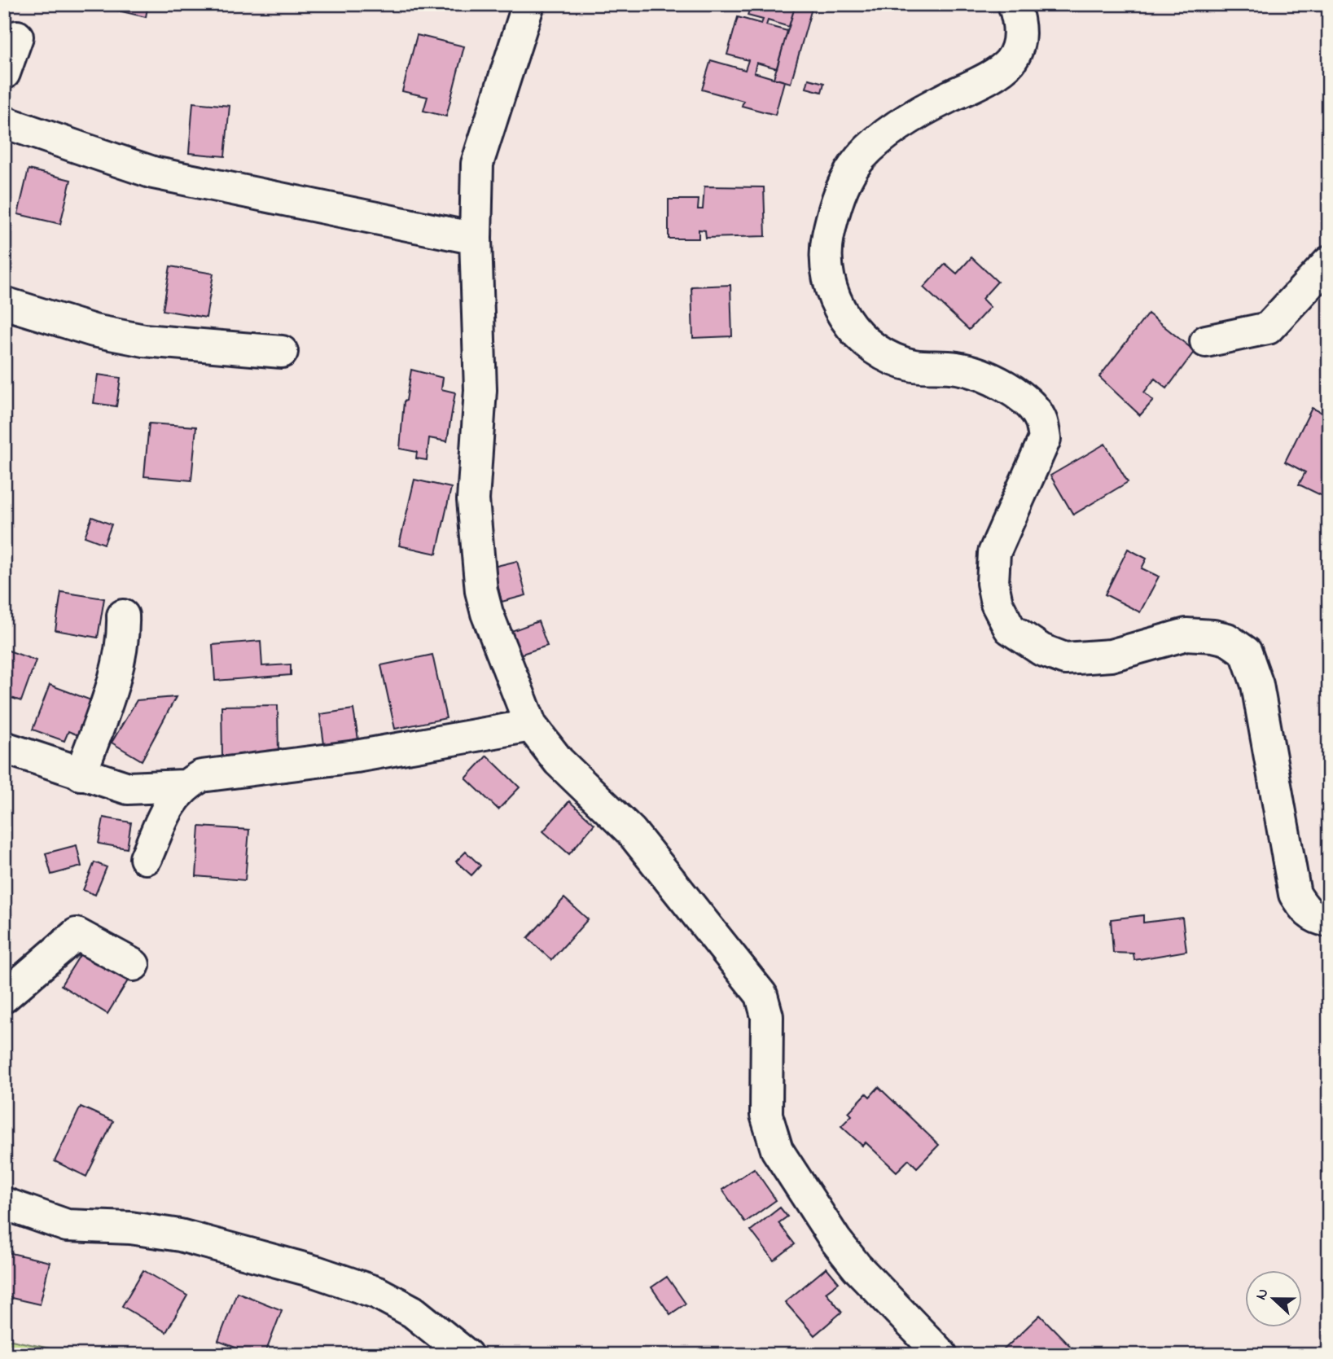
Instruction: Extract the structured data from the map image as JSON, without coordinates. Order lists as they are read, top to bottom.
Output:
{
  "north": "left"
}
